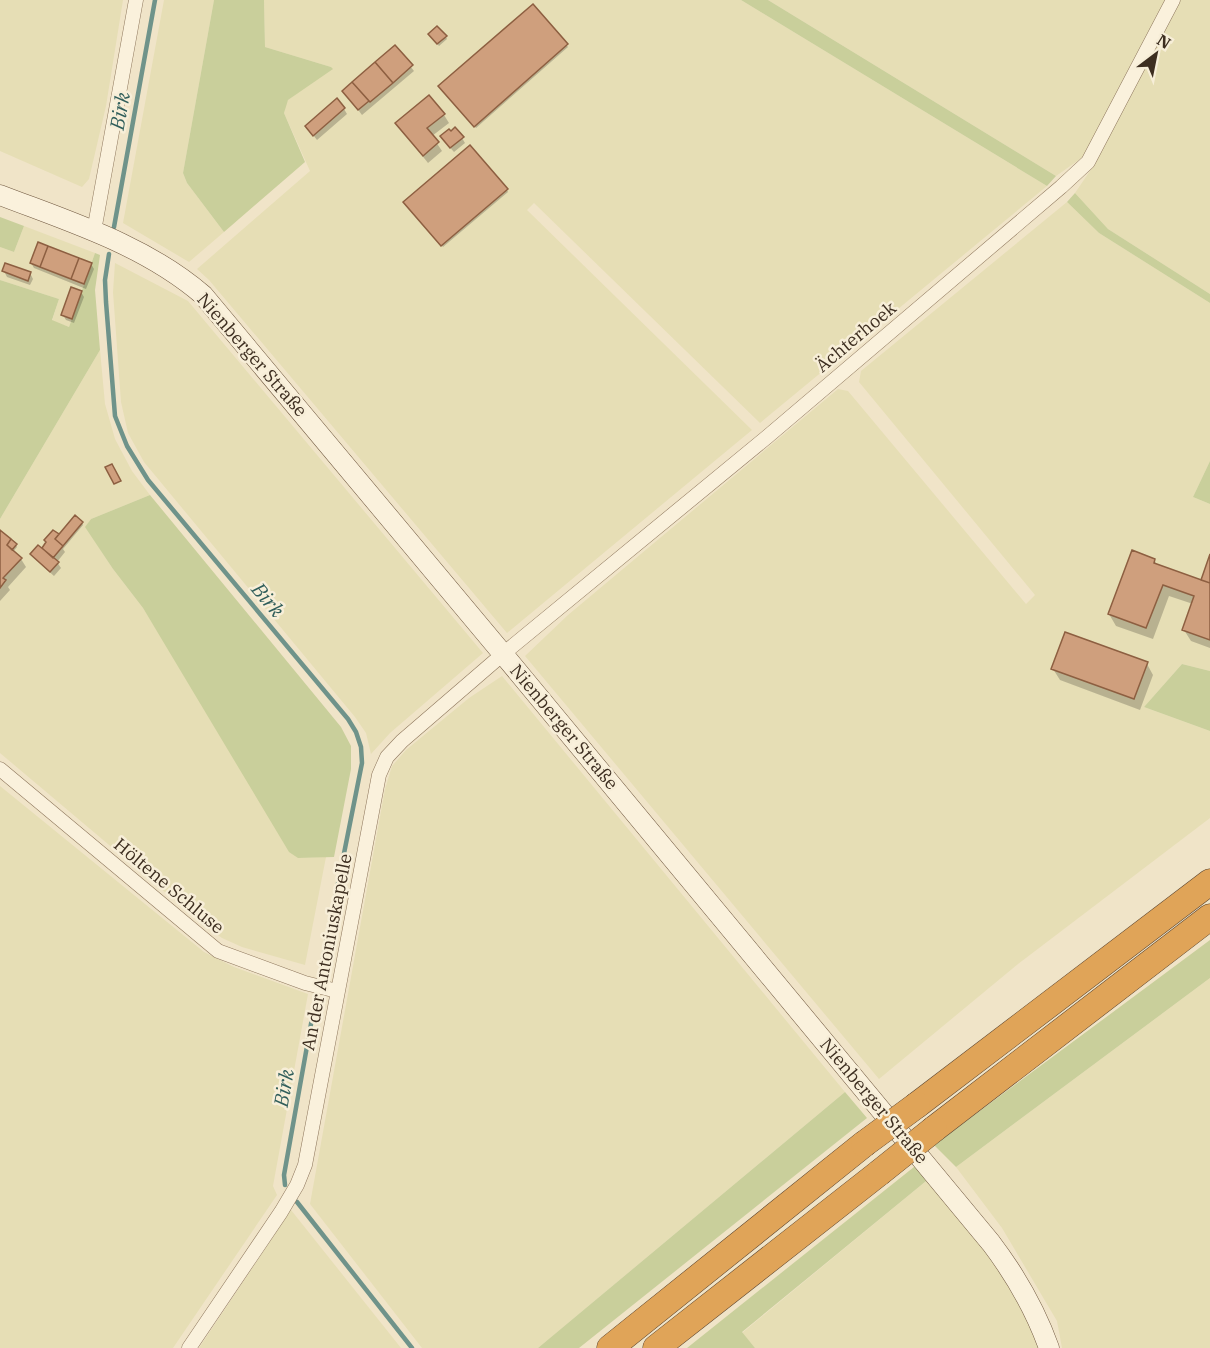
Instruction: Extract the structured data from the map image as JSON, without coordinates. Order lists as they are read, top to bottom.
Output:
{
  "streets": {
    "street": [
      "Ächterhoek",
      "Nienberger Straße",
      "Höltene Schluse",
      "An der Antoniuskapelle"
    ]
  },
  "crossings": [
    ["Ächterhoek", "Nienberger Straße"],
    ["Ächterhoek", "An der Antoniuskapelle"],
    ["Nienberger Straße", "An der Antoniuskapelle"],
    ["Höltene Schluse", "An der Antoniuskapelle"]
  ],
  "water": ["Birk"],
  "north": "top right"
}
